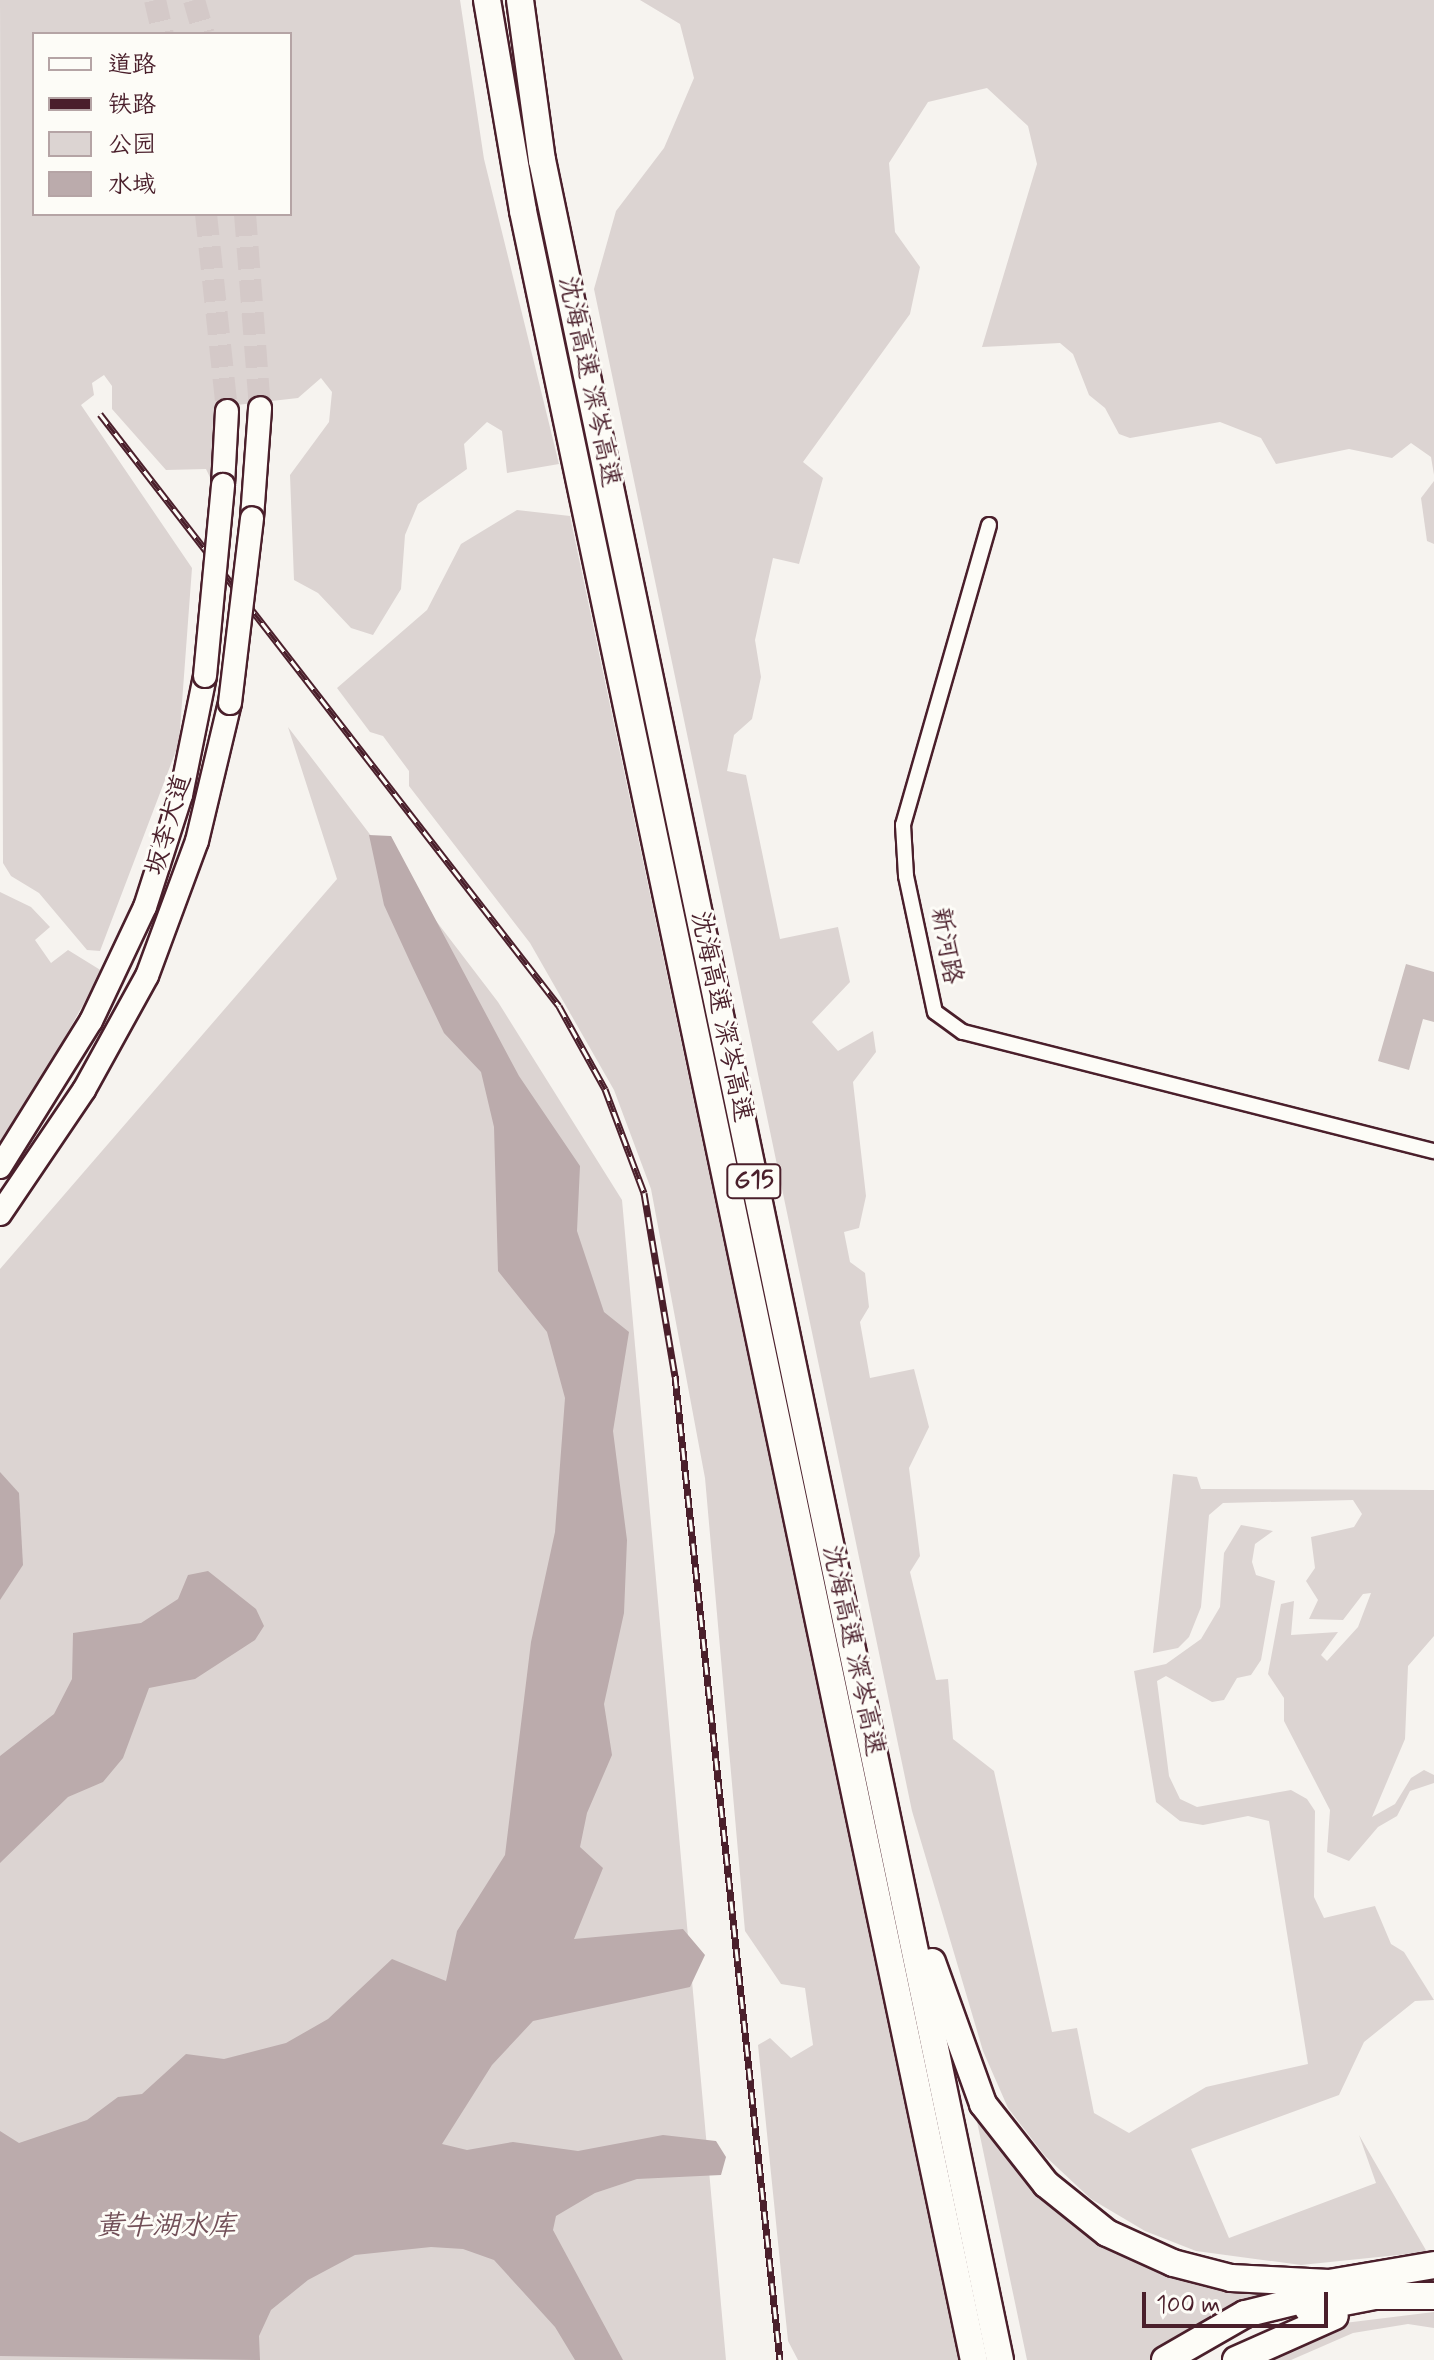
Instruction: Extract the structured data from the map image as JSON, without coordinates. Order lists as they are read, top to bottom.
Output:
{
  "streets": {
    "highway": ["沈海高速 深岑高速", "G15"],
    "main road": ["坂李大道"],
    "street": ["新河路"]
  },
  "water": ["黄牛湖水库"],
  "legend": [
    "道路",
    "铁路",
    "公园",
    "水域"
  ],
  "scale_bar": "100 m"
}
